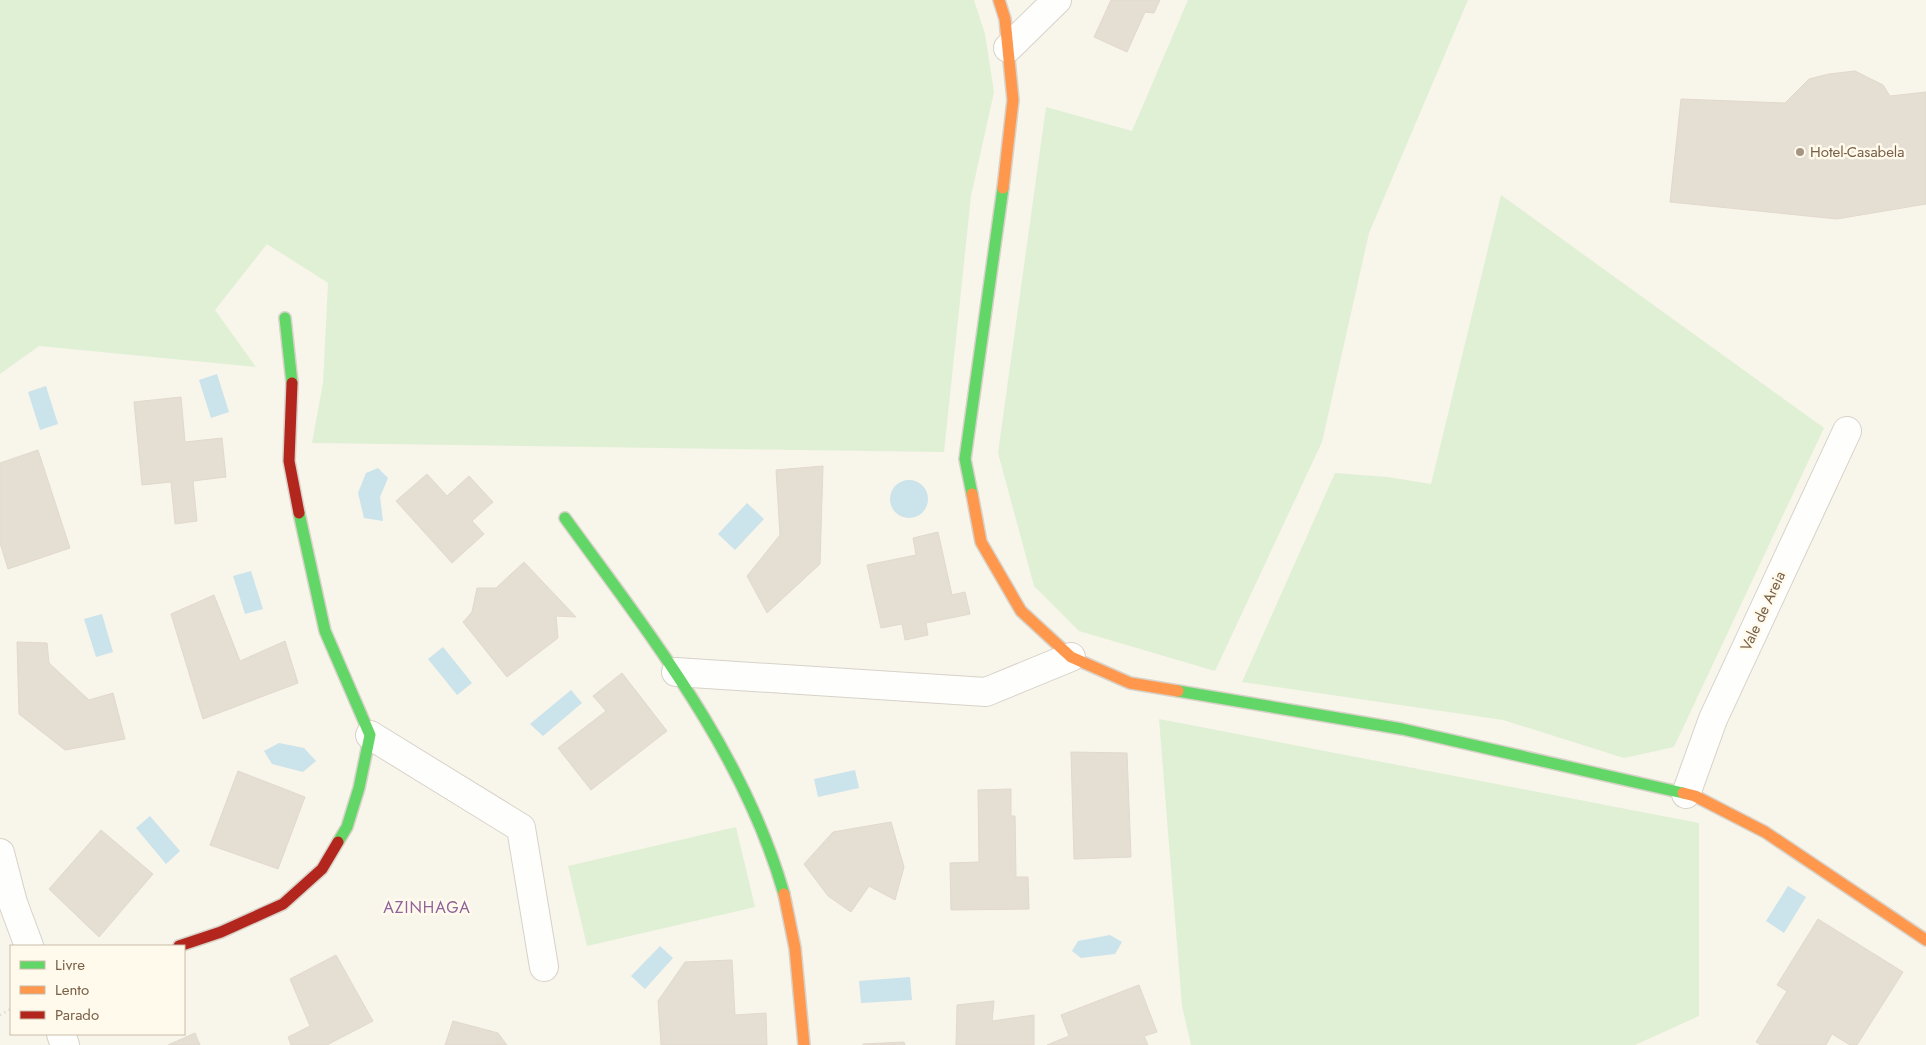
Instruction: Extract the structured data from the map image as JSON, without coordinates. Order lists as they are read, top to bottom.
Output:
{
  "streets": {
    "street": ["Vale de Areia"]
  },
  "districts": ["AZINHAGA"],
  "places": ["Hotel-Casabela"],
  "legend": ["Livre", "Lento", "Parado"]
}
